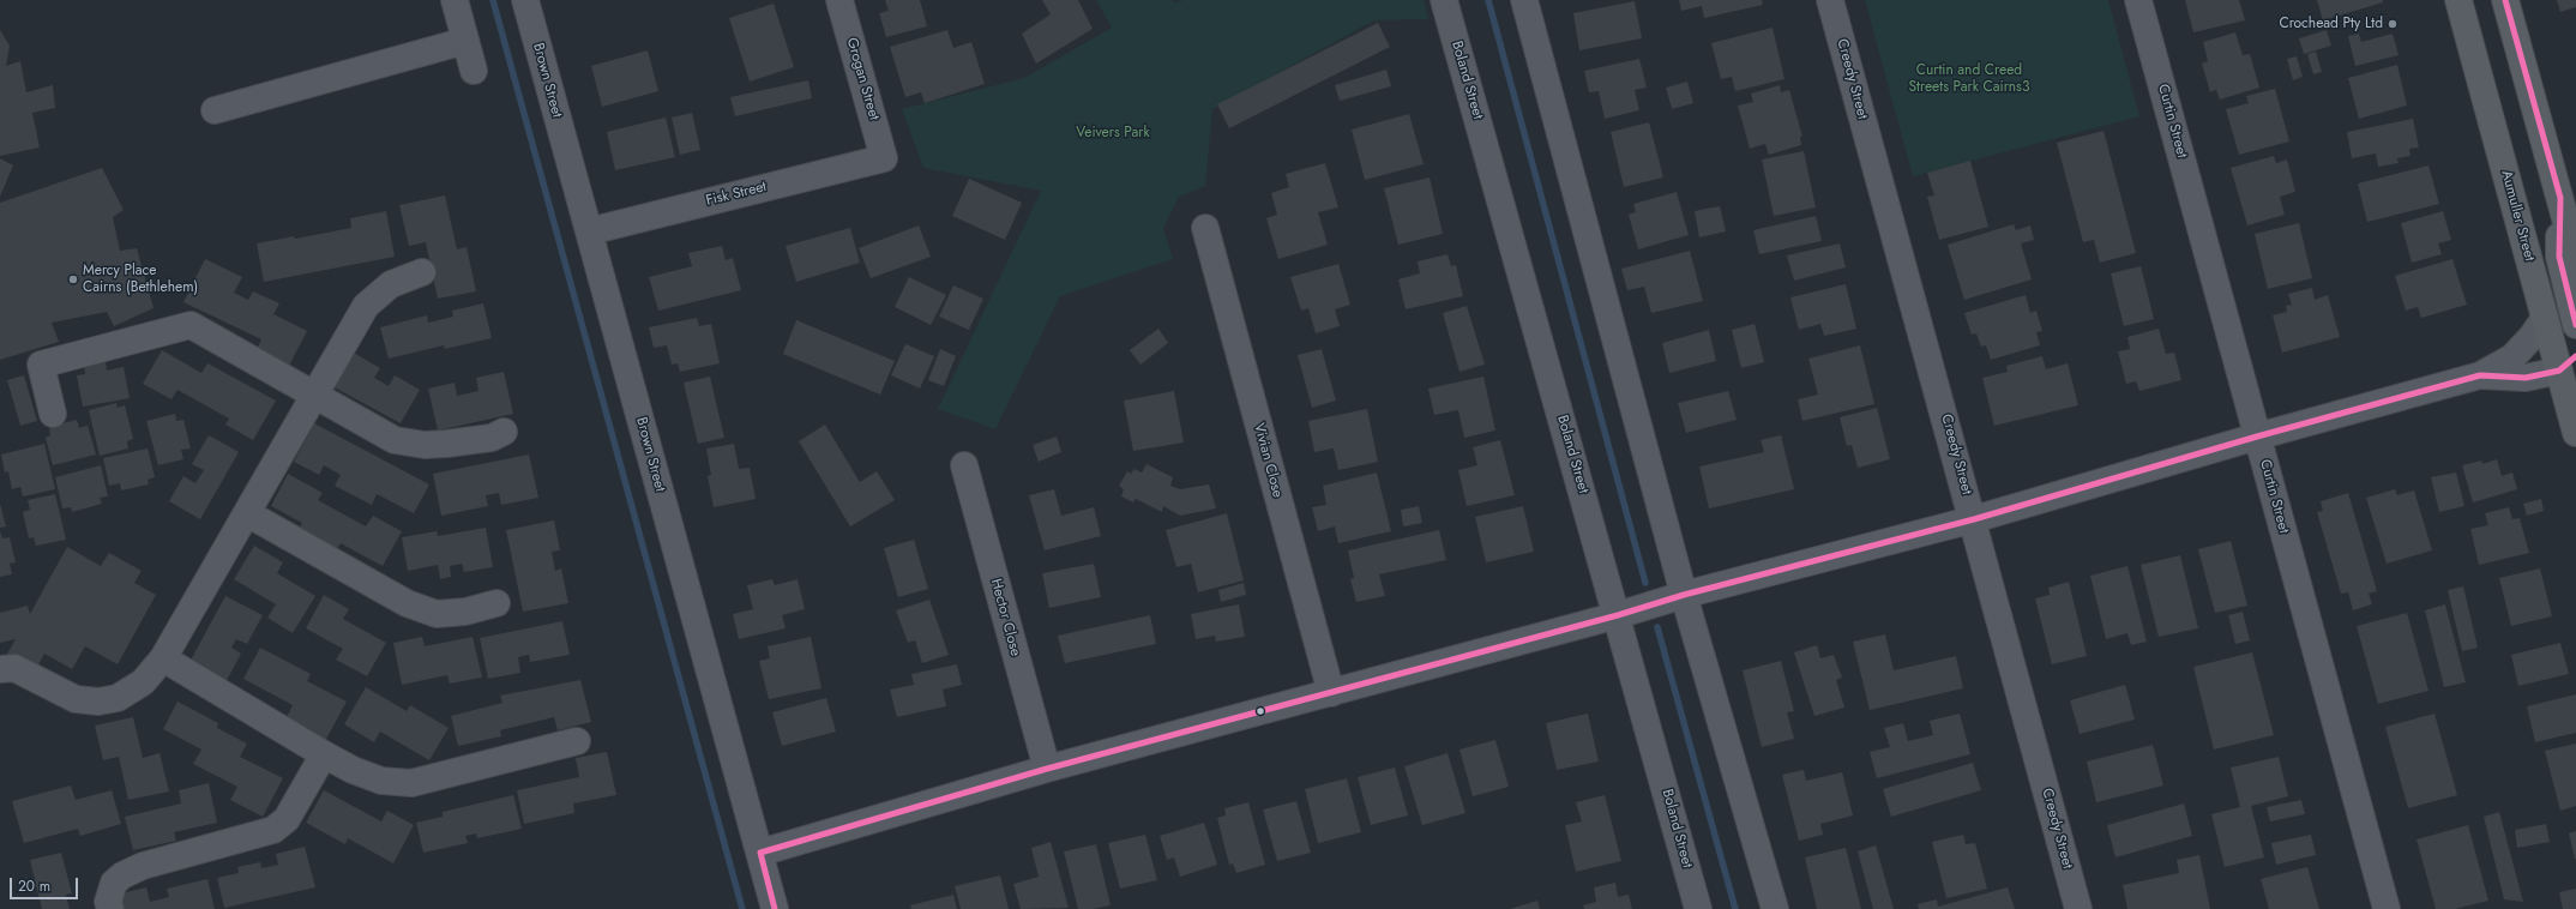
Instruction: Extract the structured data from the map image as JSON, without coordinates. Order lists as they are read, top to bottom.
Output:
{
  "streets": {
    "main road": ["Aumuller Street"],
    "street": [
      "Grogan Street",
      "Creedy Street",
      "Brown Street",
      "Boland Street",
      "Curtin Street",
      "Fisk Street",
      "Vivian Close",
      "Hector Close"
    ]
  },
  "crossings": [
    ["Grogan Street", "Fisk Street"],
    ["Brown Street", "Fisk Street"]
  ],
  "parks": ["Curtin and Creed Streets Park Cairns3", "Veivers Park"],
  "places": ["Crochead Pty Ltd", "Mercy Place Cairns (Bethlehem)"],
  "scale_bar": "20 m"
}
